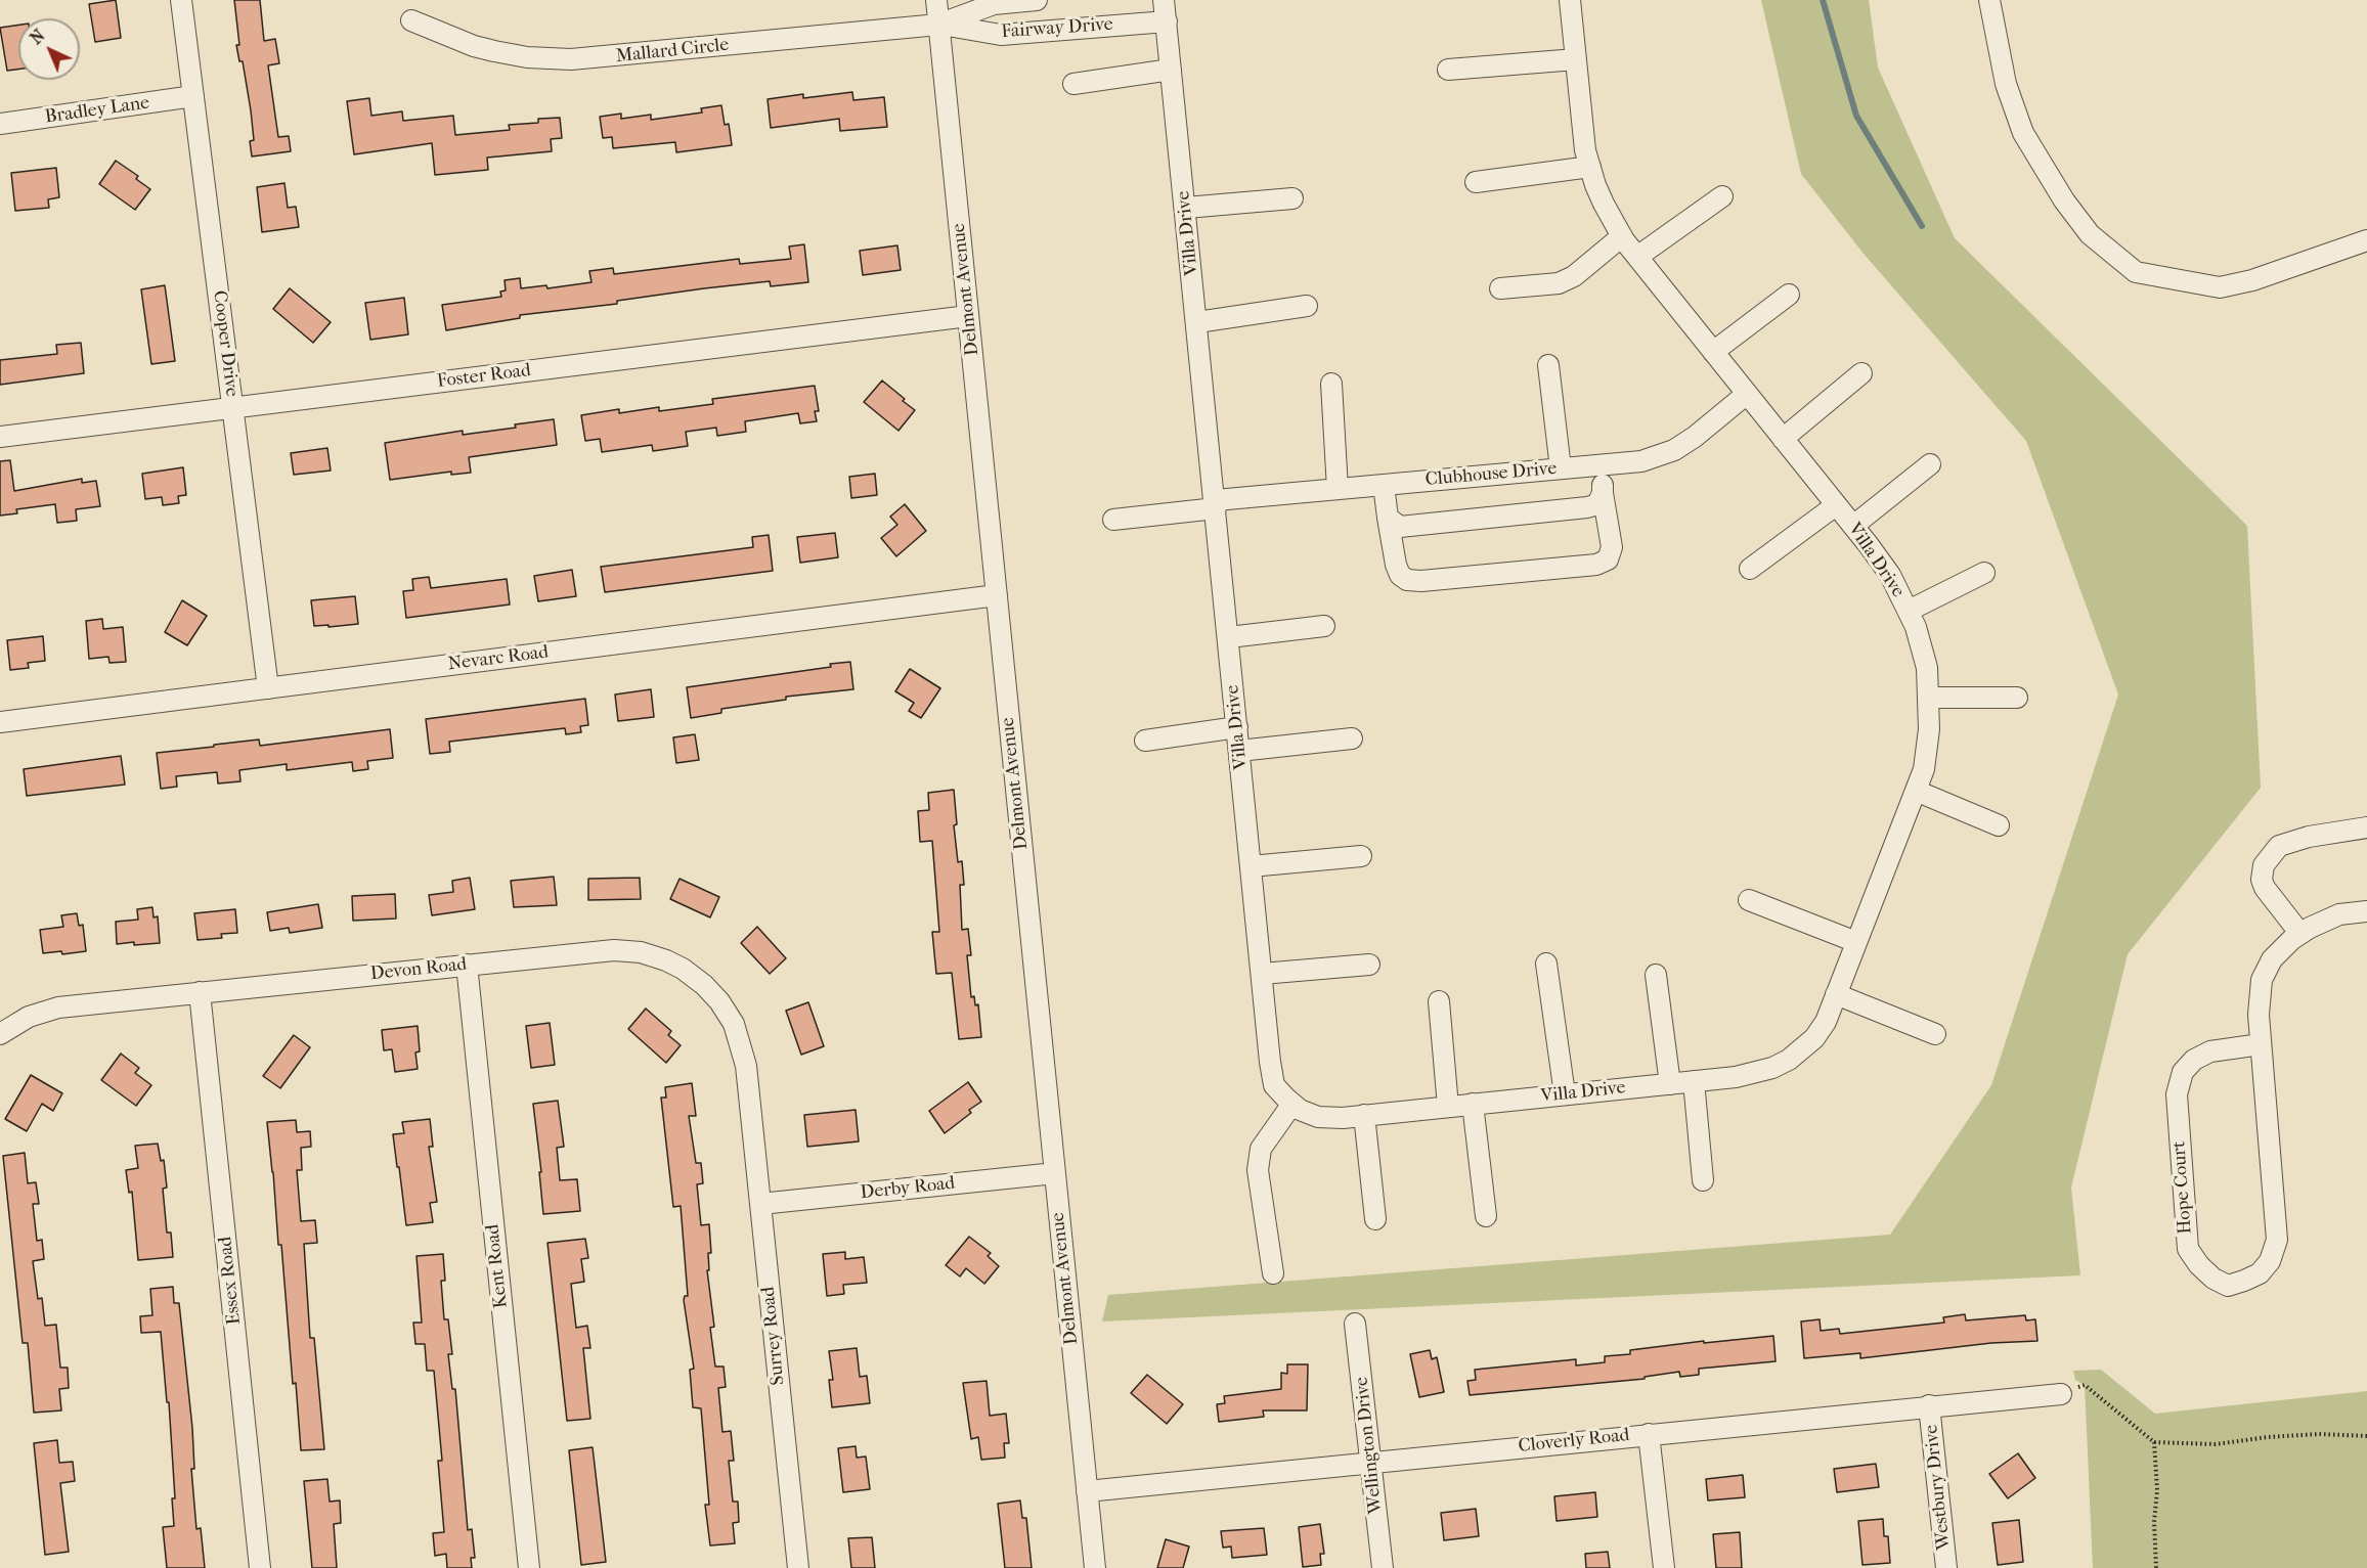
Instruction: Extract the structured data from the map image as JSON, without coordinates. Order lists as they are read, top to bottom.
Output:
{
  "streets": {
    "street": [
      "Fairway Drive",
      "Mallard Circle",
      "Bradley Lane",
      "Villa Drive",
      "Delmont Avenue",
      "Cooper Drive",
      "Foster Road",
      "Clubhouse Drive",
      "Nevarc Road",
      "Devon Road",
      "Hope Court",
      "Derby Road",
      "Kent Road",
      "Essex Road",
      "Surrey Road",
      "Cloverly Road",
      "Wellington Drive",
      "Westbury Drive"
    ]
  },
  "crossings": [
    ["Fairway Drive", "Mallard Circle"],
    ["Fairway Drive", "Villa Drive"],
    ["Fairway Drive", "Delmont Avenue"],
    ["Mallard Circle", "Delmont Avenue"],
    ["Bradley Lane", "Cooper Drive"],
    ["Villa Drive", "Clubhouse Drive"],
    ["Delmont Avenue", "Foster Road"],
    ["Delmont Avenue", "Nevarc Road"],
    ["Delmont Avenue", "Derby Road"],
    ["Delmont Avenue", "Cloverly Road"],
    ["Cooper Drive", "Foster Road"],
    ["Cooper Drive", "Nevarc Road"],
    ["Devon Road", "Kent Road"],
    ["Devon Road", "Essex Road"],
    ["Devon Road", "Surrey Road"],
    ["Derby Road", "Surrey Road"],
    ["Cloverly Road", "Wellington Drive"],
    ["Cloverly Road", "Westbury Drive"]
  ],
  "north": "top left"
}
